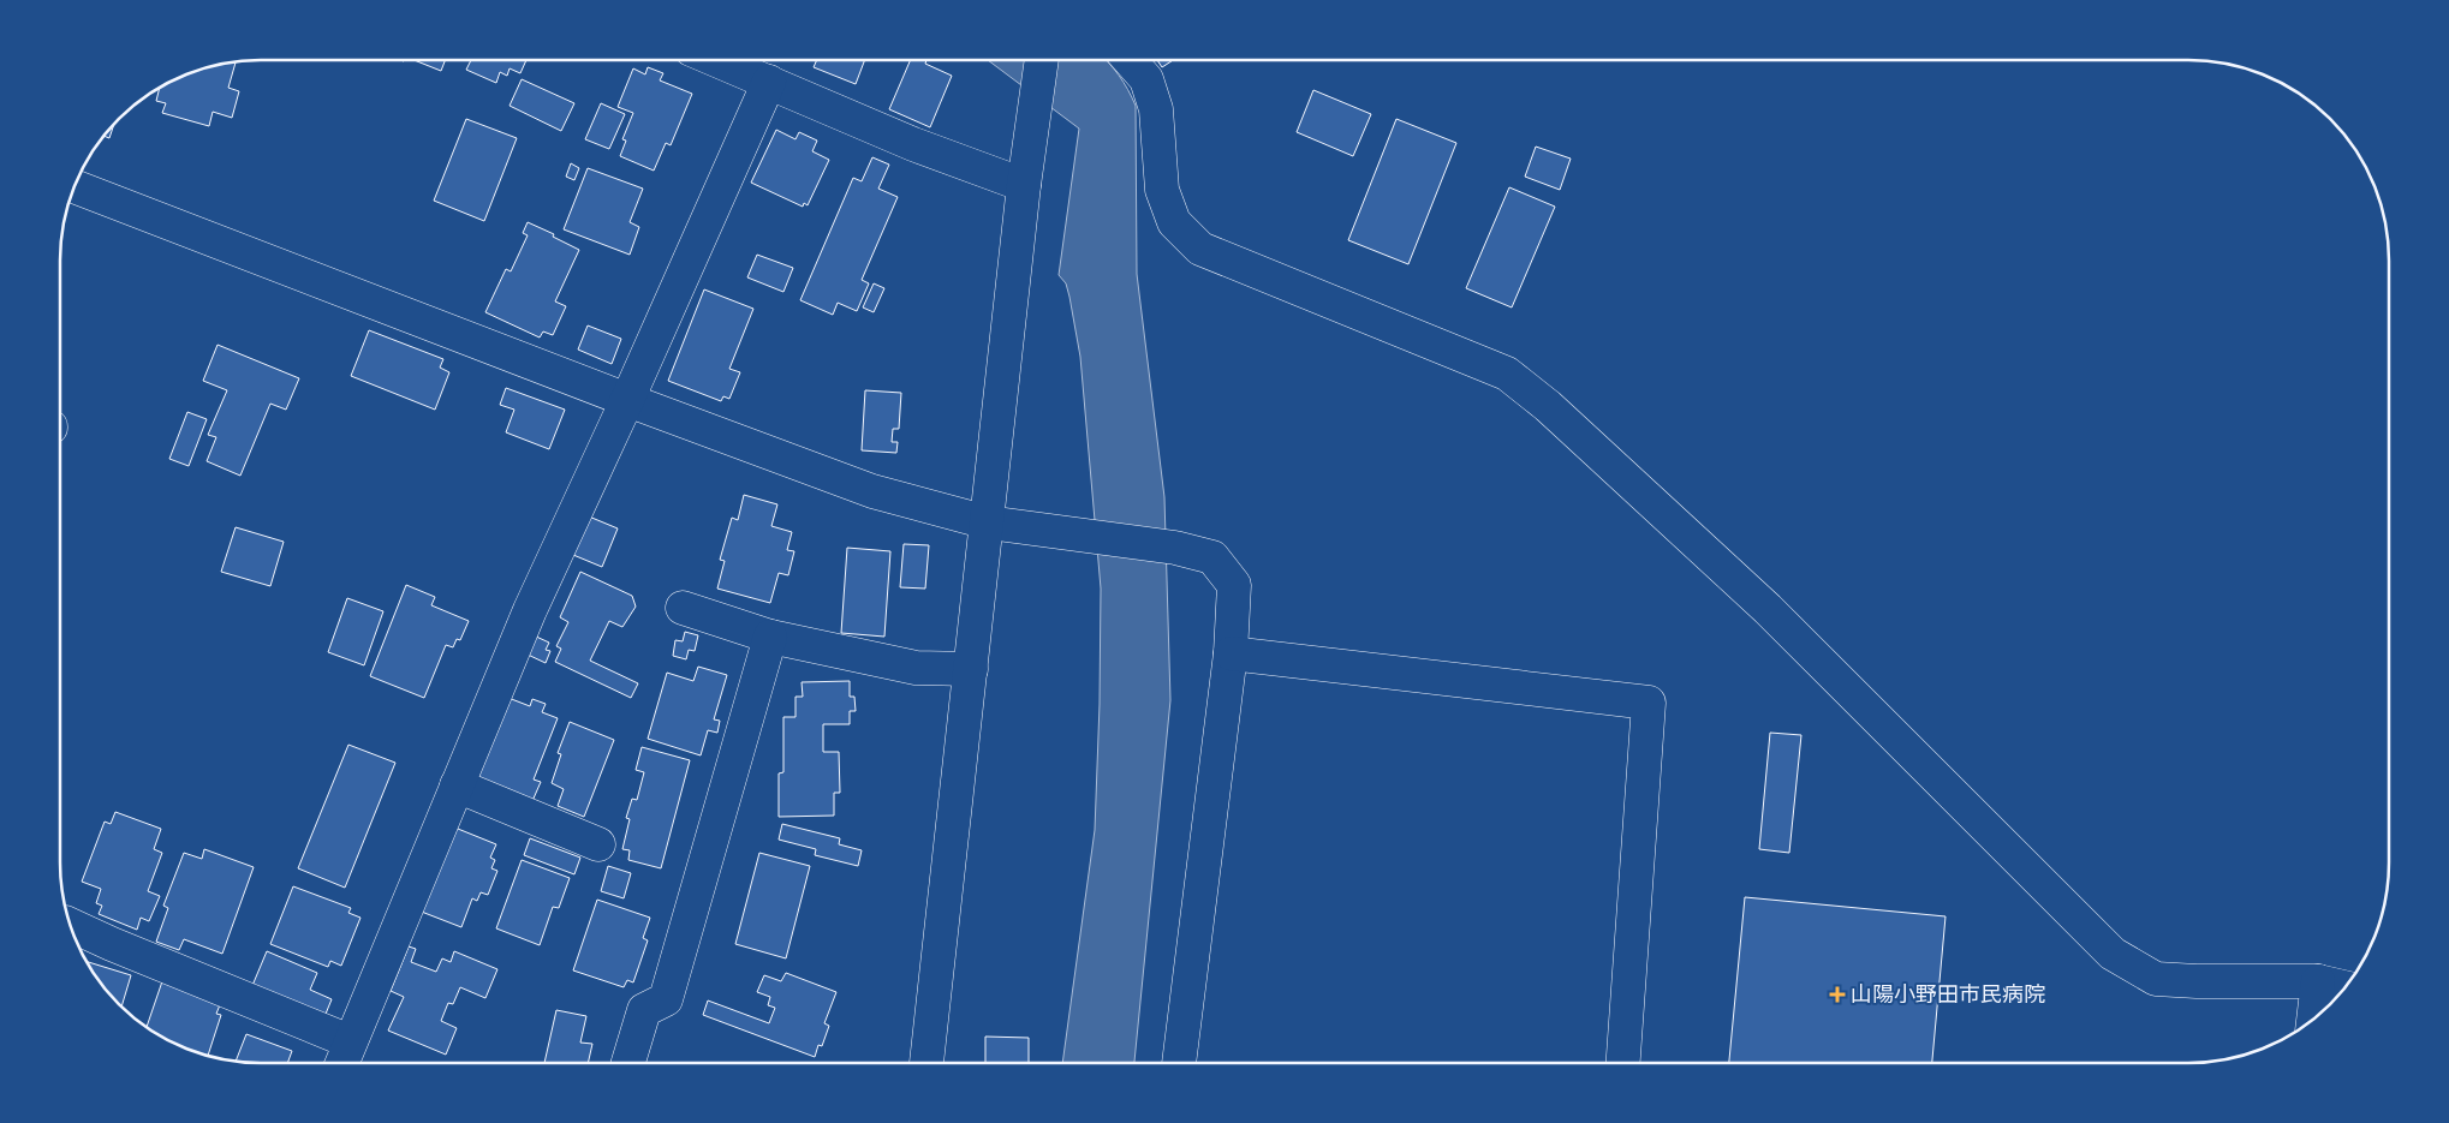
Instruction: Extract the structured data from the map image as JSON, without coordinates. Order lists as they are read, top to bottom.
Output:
{
  "places": {
    "health": ["山陽小野田市民病院"]
  }
}
